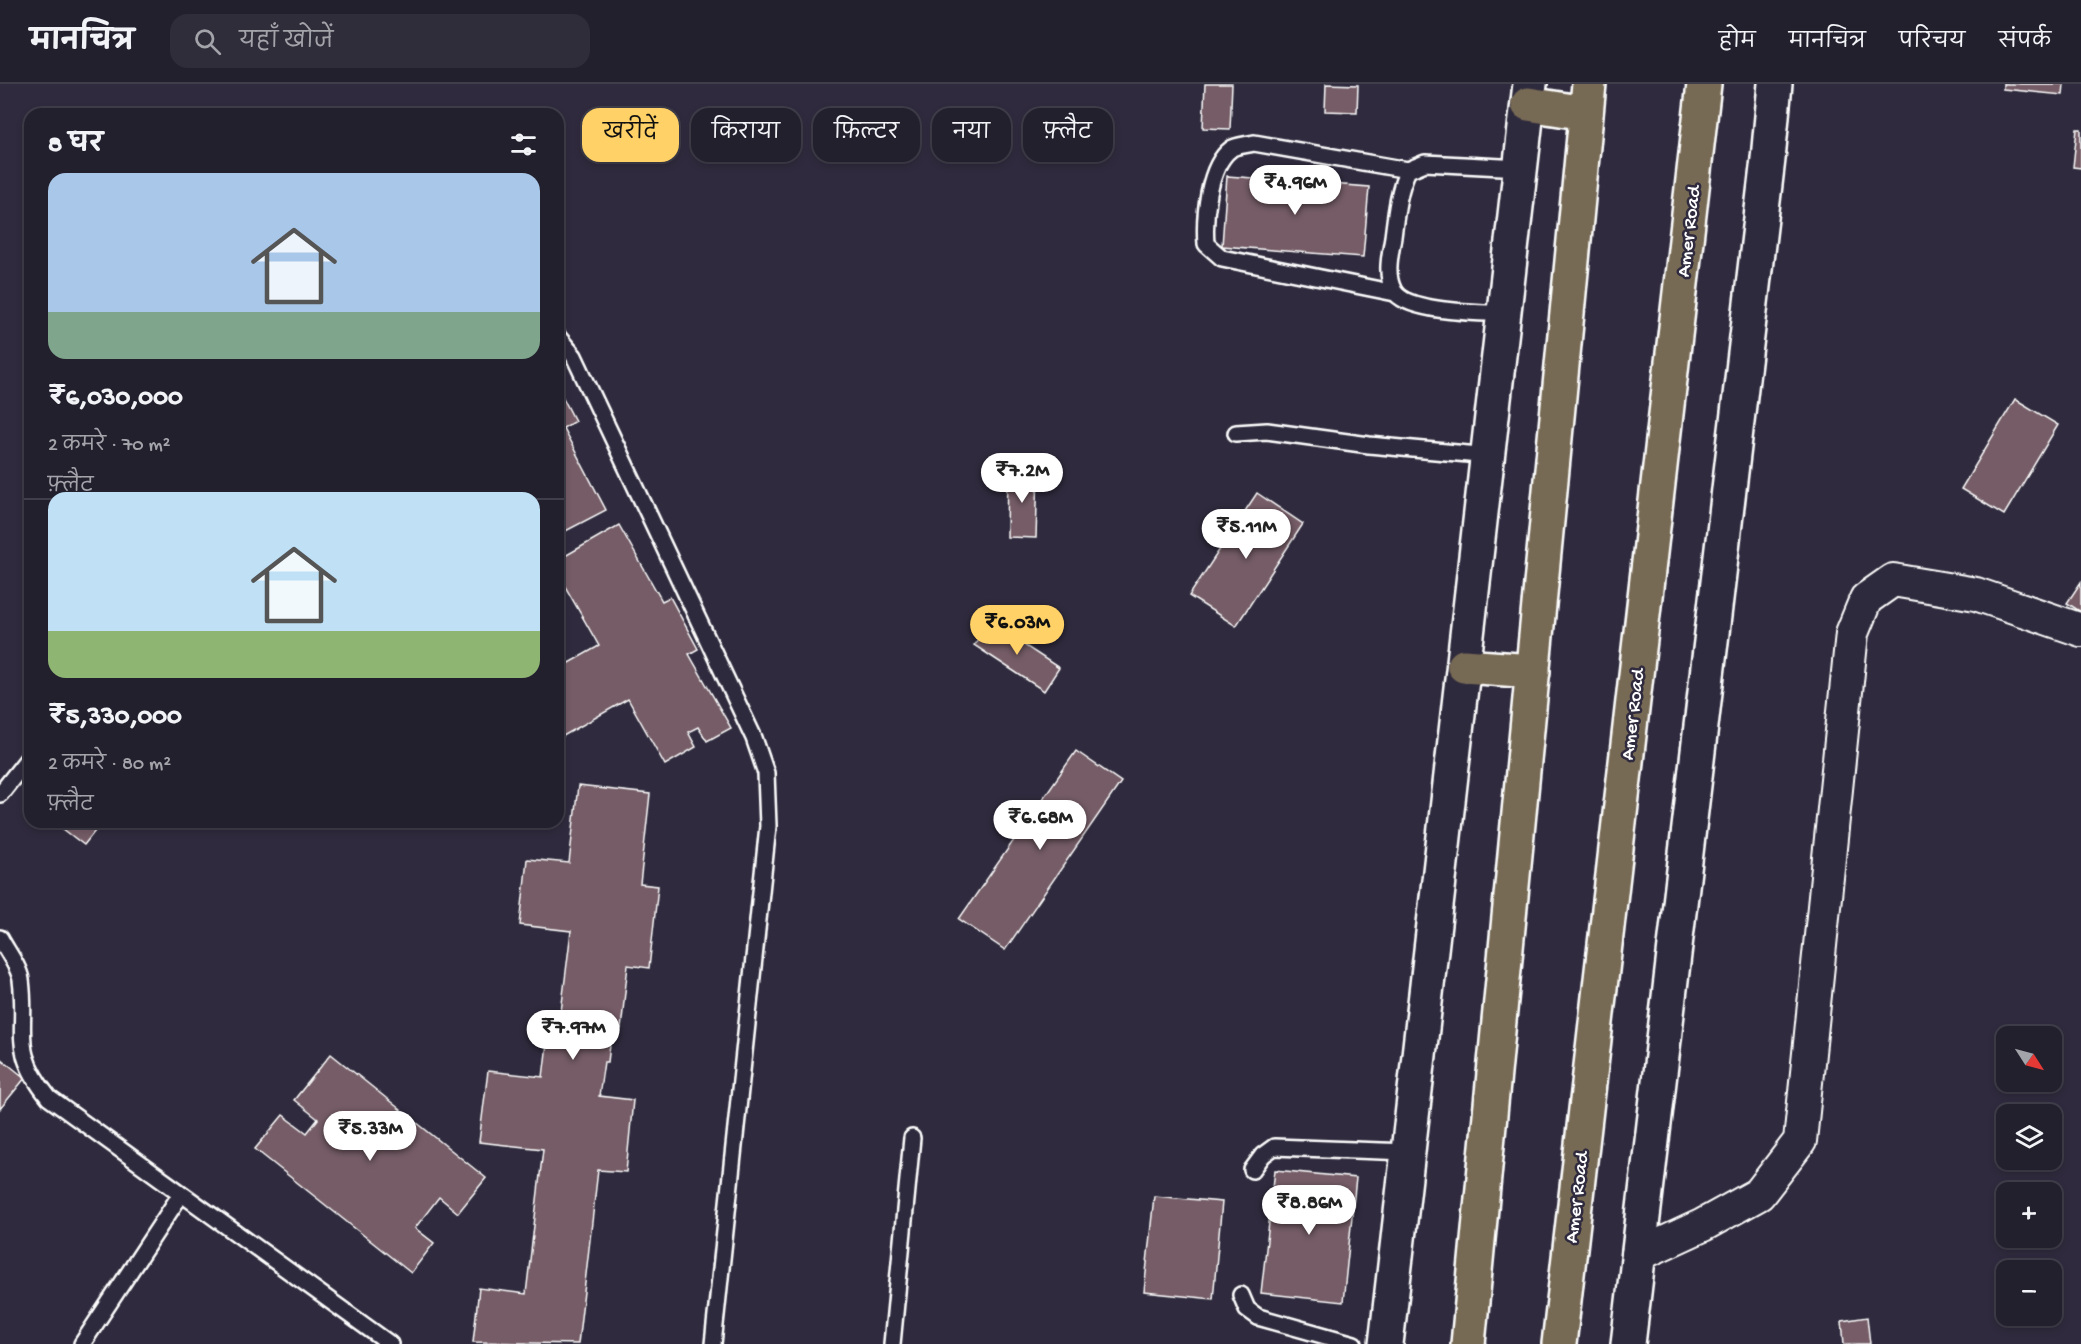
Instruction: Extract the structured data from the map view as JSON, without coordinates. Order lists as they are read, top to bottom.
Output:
{
  "streets": {
    "highway": ["Amer Road"]
  },
  "north": "bottom right",
  "page": {
    "header": "मानचित्र",
    "search": "यहाँ खोजें",
    "nav": [
      "होम",
      "मानचित्र",
      "परिचय",
      "संपर्क"
    ],
    "chip": [
      "खरीदें",
      "किराया",
      "फ़िल्टर",
      "नया",
      "फ़्लैट"
    ],
    "heading": "8 घर",
    "price": [
      "₹4.96M",
      "₹7.2M",
      "₹5.11M",
      "₹6.03M",
      "₹6.68M",
      "₹7.97M",
      "₹5.33M",
      "₹8.86M"
    ],
    "list": [
      {
        "name": "₹6,030,000",
        "note": "2 कमरे · 70 m² · फ़्लैट"
      },
      {
        "name": "₹5,330,000",
        "note": "2 कमरे · 80 m² · फ़्लैट"
      }
    ],
    "map_buttons": ["+", "−"]
  }
}
